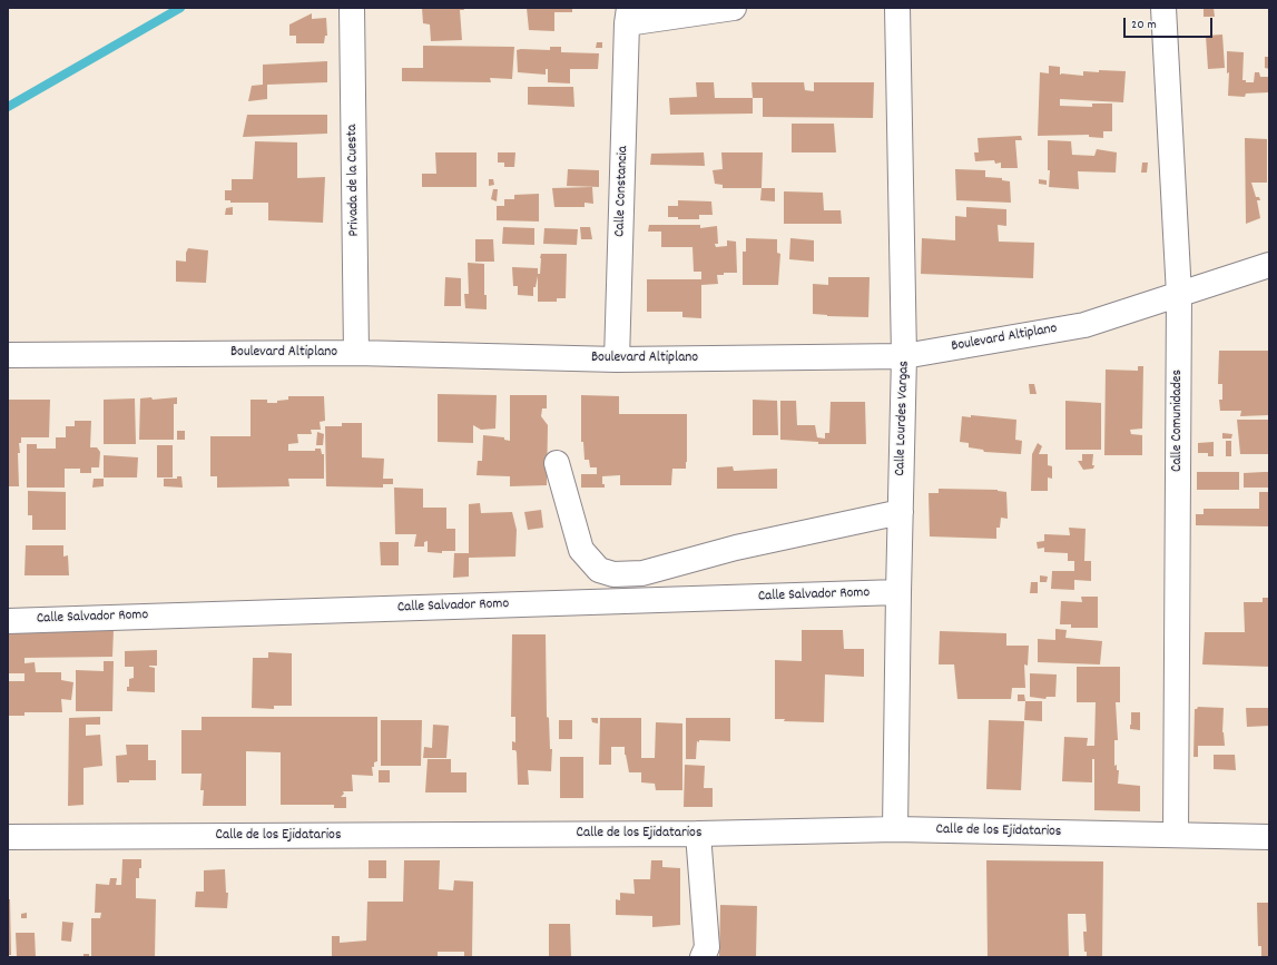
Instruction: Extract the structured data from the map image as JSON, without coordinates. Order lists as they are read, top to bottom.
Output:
{
  "streets": {
    "street": [
      "Privada de la Cuesta",
      "Calle Constancia",
      "Boulevard Altiplano",
      "Calle Lourdes Vargas",
      "Calle Comunidades",
      "Calle Salvador Romo",
      "Calle de los Ejidatarios"
    ]
  },
  "crossings": [
    ["Privada de la Cuesta", "Boulevard Altiplano"],
    ["Calle Constancia", "Boulevard Altiplano"],
    ["Boulevard Altiplano", "Calle Lourdes Vargas"],
    ["Boulevard Altiplano", "Calle Comunidades"],
    ["Calle Lourdes Vargas", "Calle Salvador Romo"],
    ["Calle Lourdes Vargas", "Calle de los Ejidatarios"],
    ["Calle Comunidades", "Calle de los Ejidatarios"]
  ],
  "scale_bar": "20 m"
}
